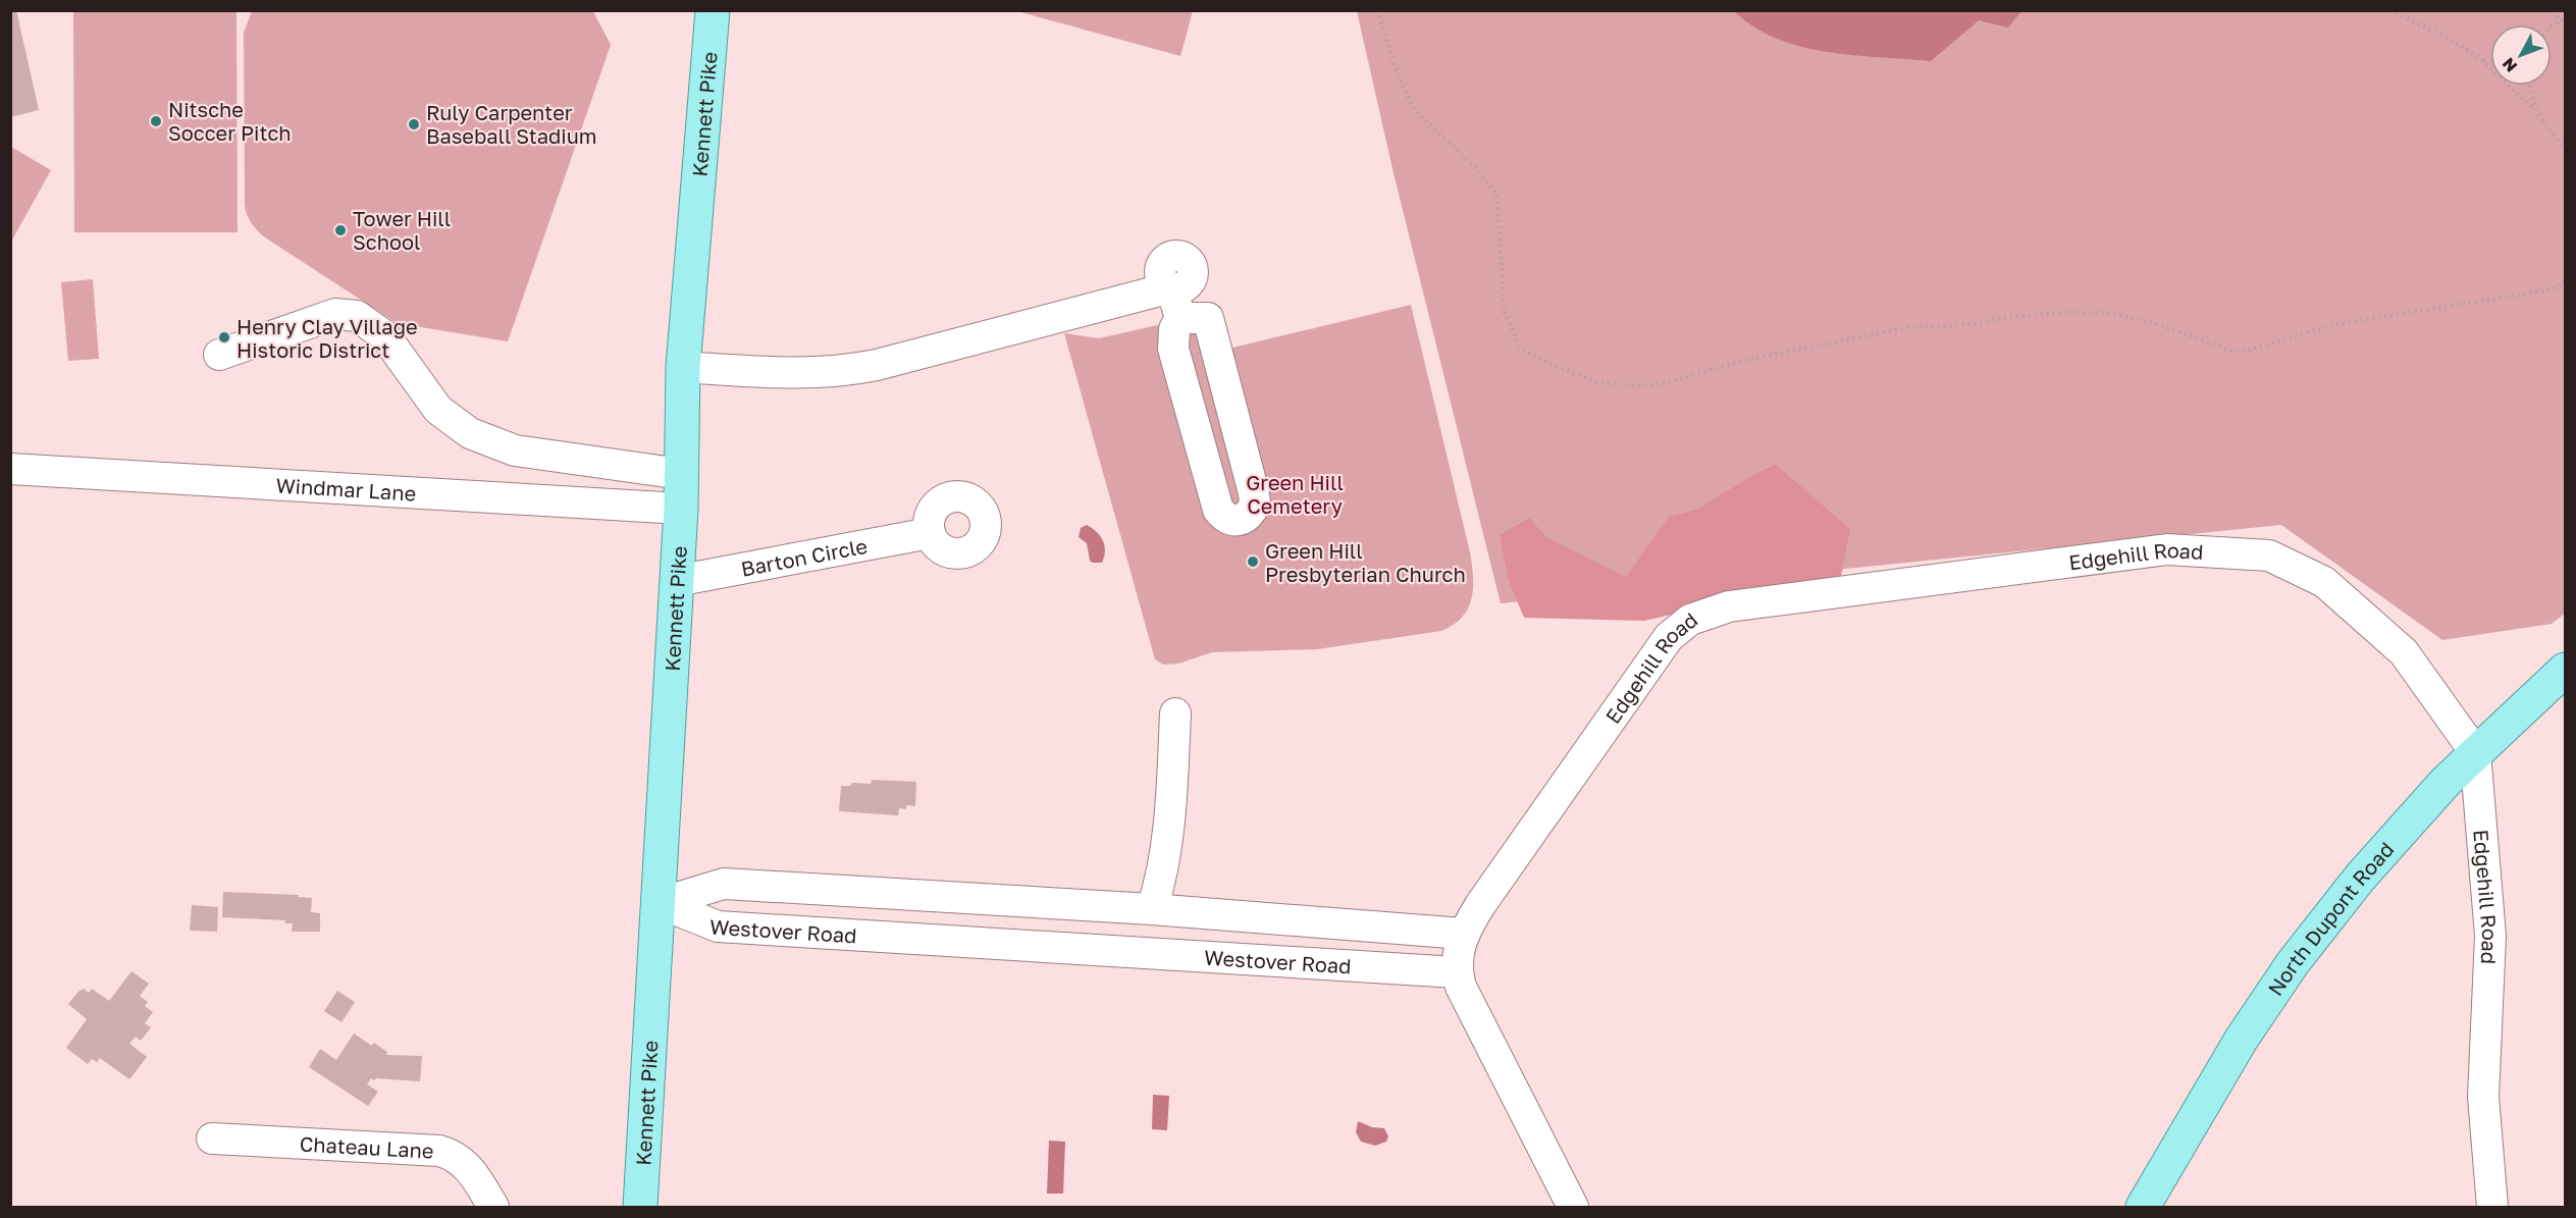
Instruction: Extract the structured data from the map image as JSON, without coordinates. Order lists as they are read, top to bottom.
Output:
{
  "streets": {
    "main road": ["Kennett Pike", "North Dupont Road"],
    "street": [
      "Windmar Lane",
      "Barton Circle",
      "Edgehill Road",
      "Westover Road",
      "Chateau Lane"
    ]
  },
  "crossings": [
    ["Kennett Pike", "Windmar Lane"],
    ["Kennett Pike", "Barton Circle"],
    ["Kennett Pike", "Westover Road"],
    ["Edgehill Road", "North Dupont Road"],
    ["Edgehill Road", "Westover Road"]
  ],
  "parks": ["Green Hill Cemetery"],
  "places": [
    "Nitsche Soccer Pitch",
    "Ruly Carpenter Baseball Stadium",
    "Tower Hill School",
    "Henry Clay Village Historic District",
    "Green Hill Presbyterian Church"
  ],
  "north": "bottom left"
}
